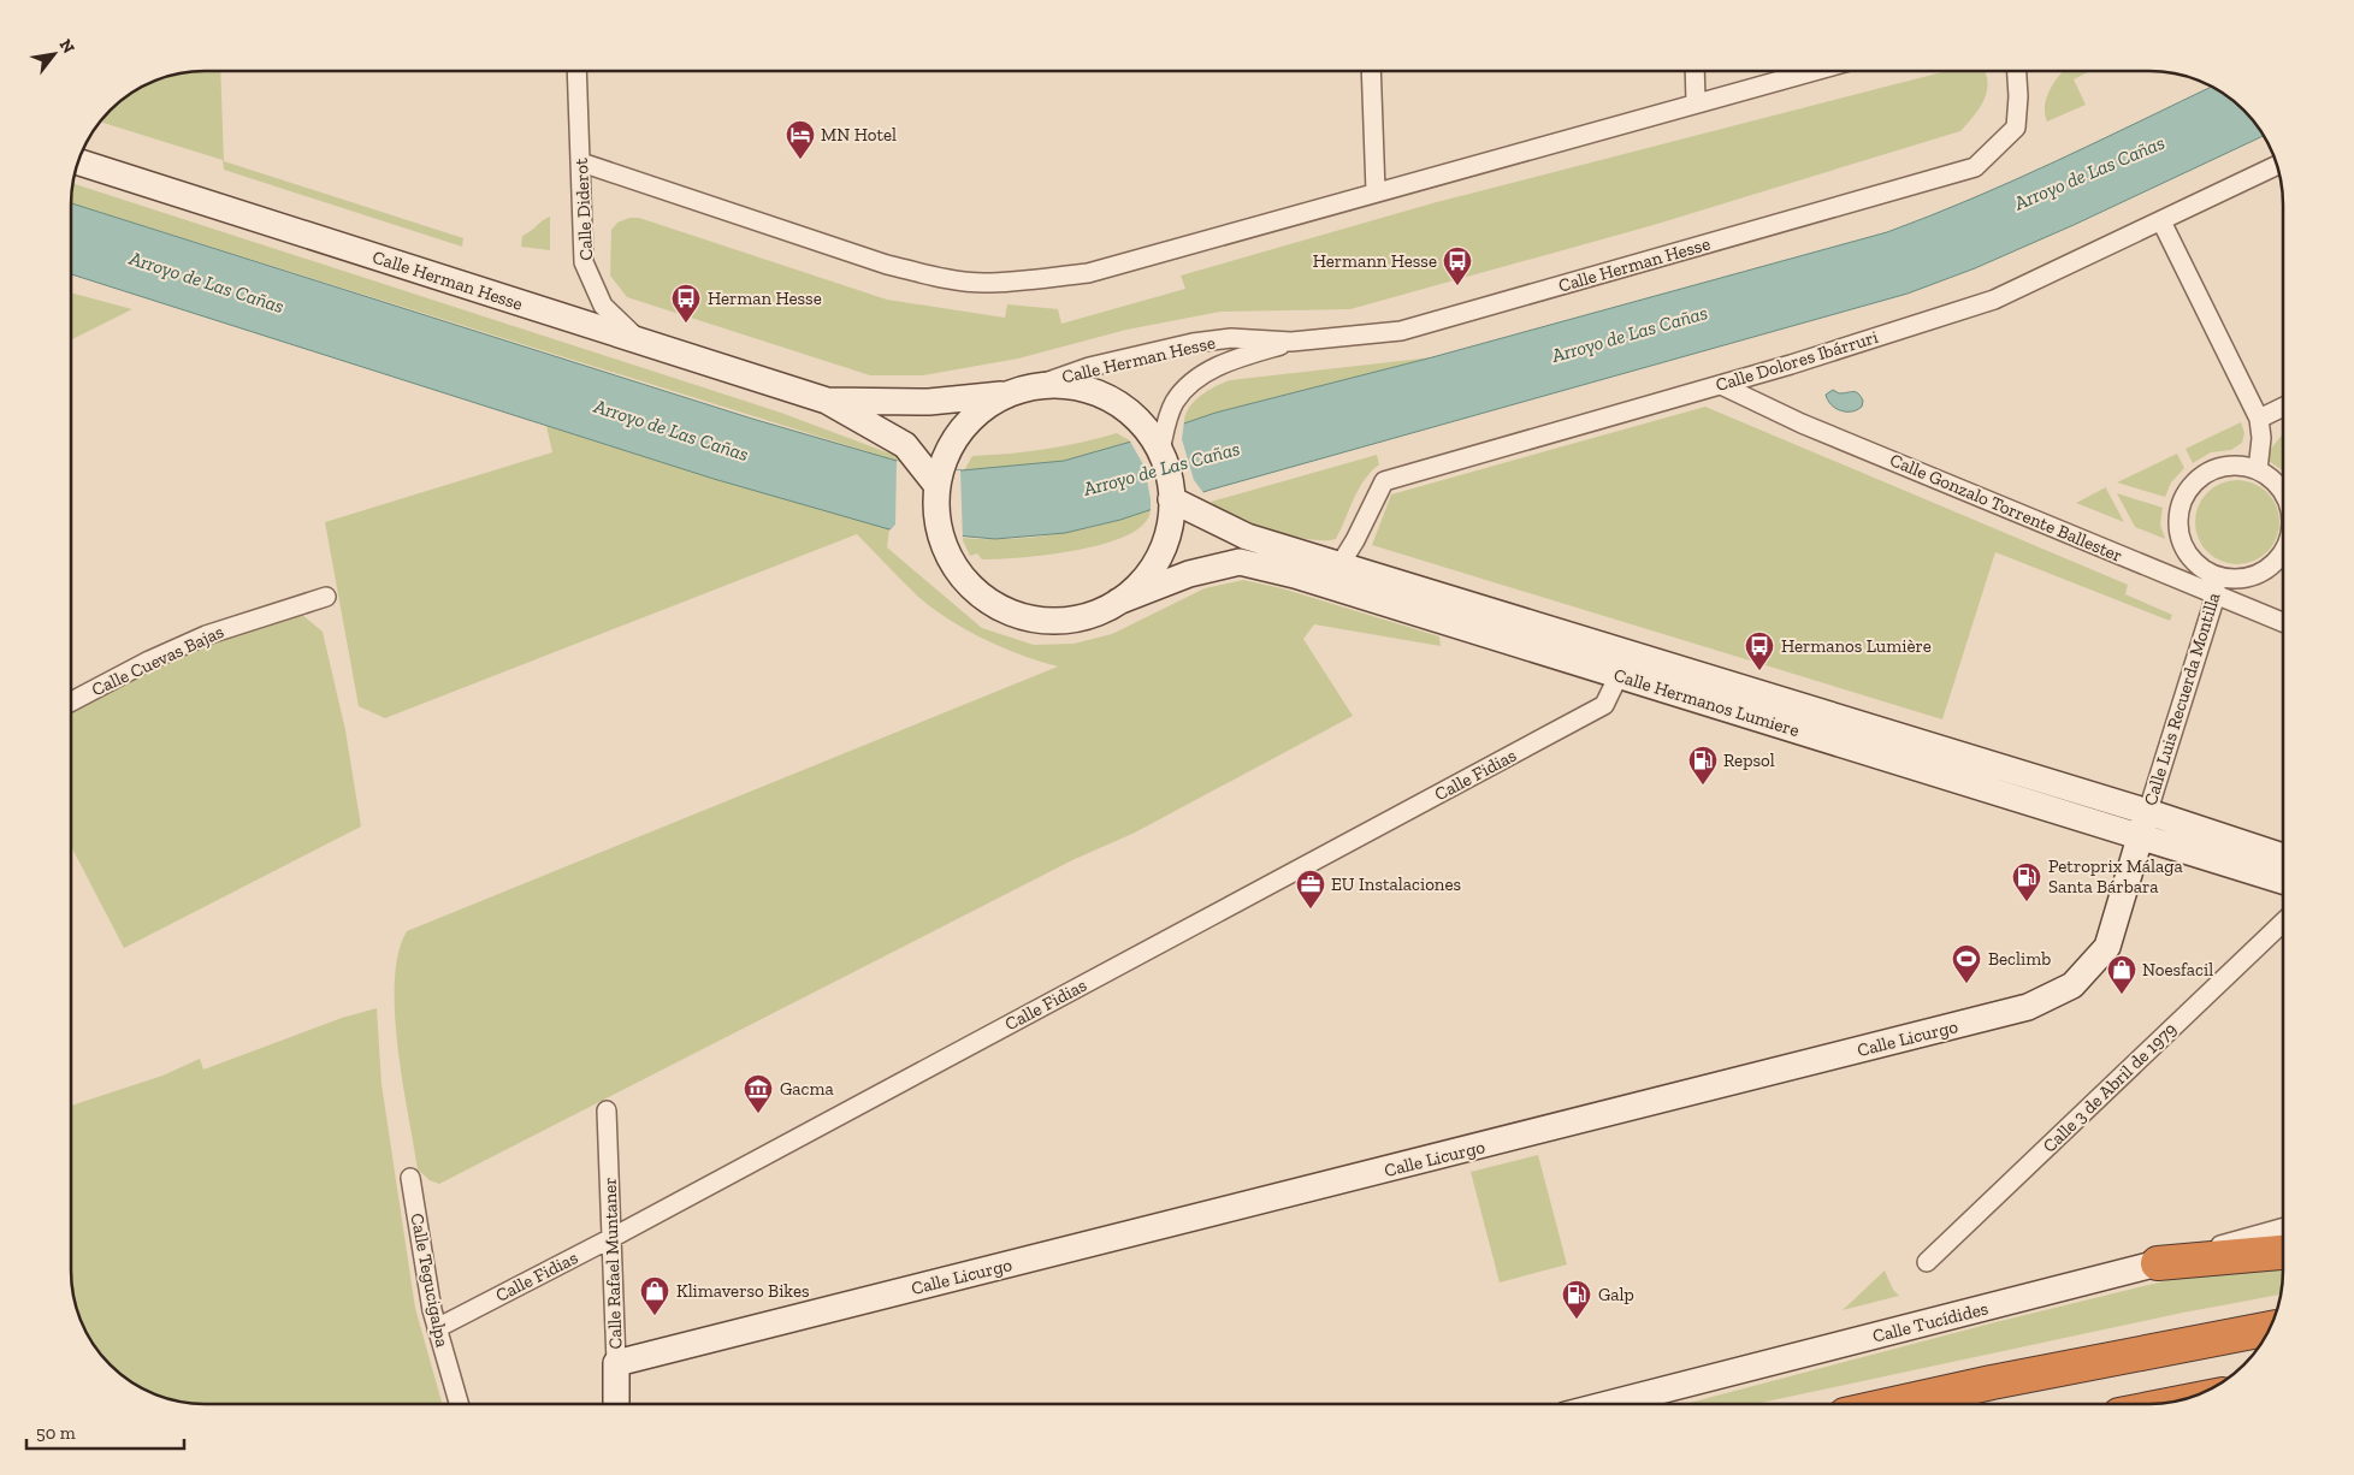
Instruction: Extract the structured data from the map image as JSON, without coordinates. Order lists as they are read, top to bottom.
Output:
{
  "streets": {
    "main road": [
      "Calle Herman Hesse",
      "Calle Hermanos Lumiere",
      "Calle Licurgo",
      "Calle Rafael Muntaner",
      "Calle Tucídides"
    ],
    "street": [
      "Calle Diderot",
      "Calle Dolores Ibárruri",
      "Calle Gonzalo Torrente Ballester",
      "Calle Cuevas Bajas",
      "Calle Luis Recuerda Montilla",
      "Calle Fidias",
      "Calle 3 de Abril de 1979",
      "Calle Tegucigalpa"
    ]
  },
  "crossings": [
    ["Calle Diderot", "Calle Herman Hesse"],
    ["Calle Dolores Ibárruri", "Calle Gonzalo Torrente Ballester"],
    ["Calle Dolores Ibárruri", "Calle Hermanos Lumiere"],
    ["Calle Gonzalo Torrente Ballester", "Calle Luis Recuerda Montilla"],
    ["Calle Luis Recuerda Montilla", "Calle Hermanos Lumiere"],
    ["Calle Luis Recuerda Montilla", "Calle Licurgo"],
    ["Calle Hermanos Lumiere", "Calle Fidias"],
    ["Calle Hermanos Lumiere", "Calle Licurgo"],
    ["Calle Fidias", "Calle Rafael Muntaner"],
    ["Calle Fidias", "Calle Tegucigalpa"],
    ["Calle Licurgo", "Calle Rafael Muntaner"]
  ],
  "water": ["Arroyo de Las Cañas"],
  "places": {
    "hotel": ["MN Hotel"],
    "bus stop": ["Hermann Hesse", "Herman Hesse", "Hermanos Lumière"],
    "fuel station": ["Repsol", "Petroprix Málaga Santa Bárbara", "Galp"],
    "office": ["EU Instalaciones"],
    "sports": ["Beclimb"],
    "shop": ["Noesfacil", "Klimaverso Bikes"],
    "museum": ["Gacma"]
  },
  "scale_bar": "50 m",
  "north": "top right"
}
